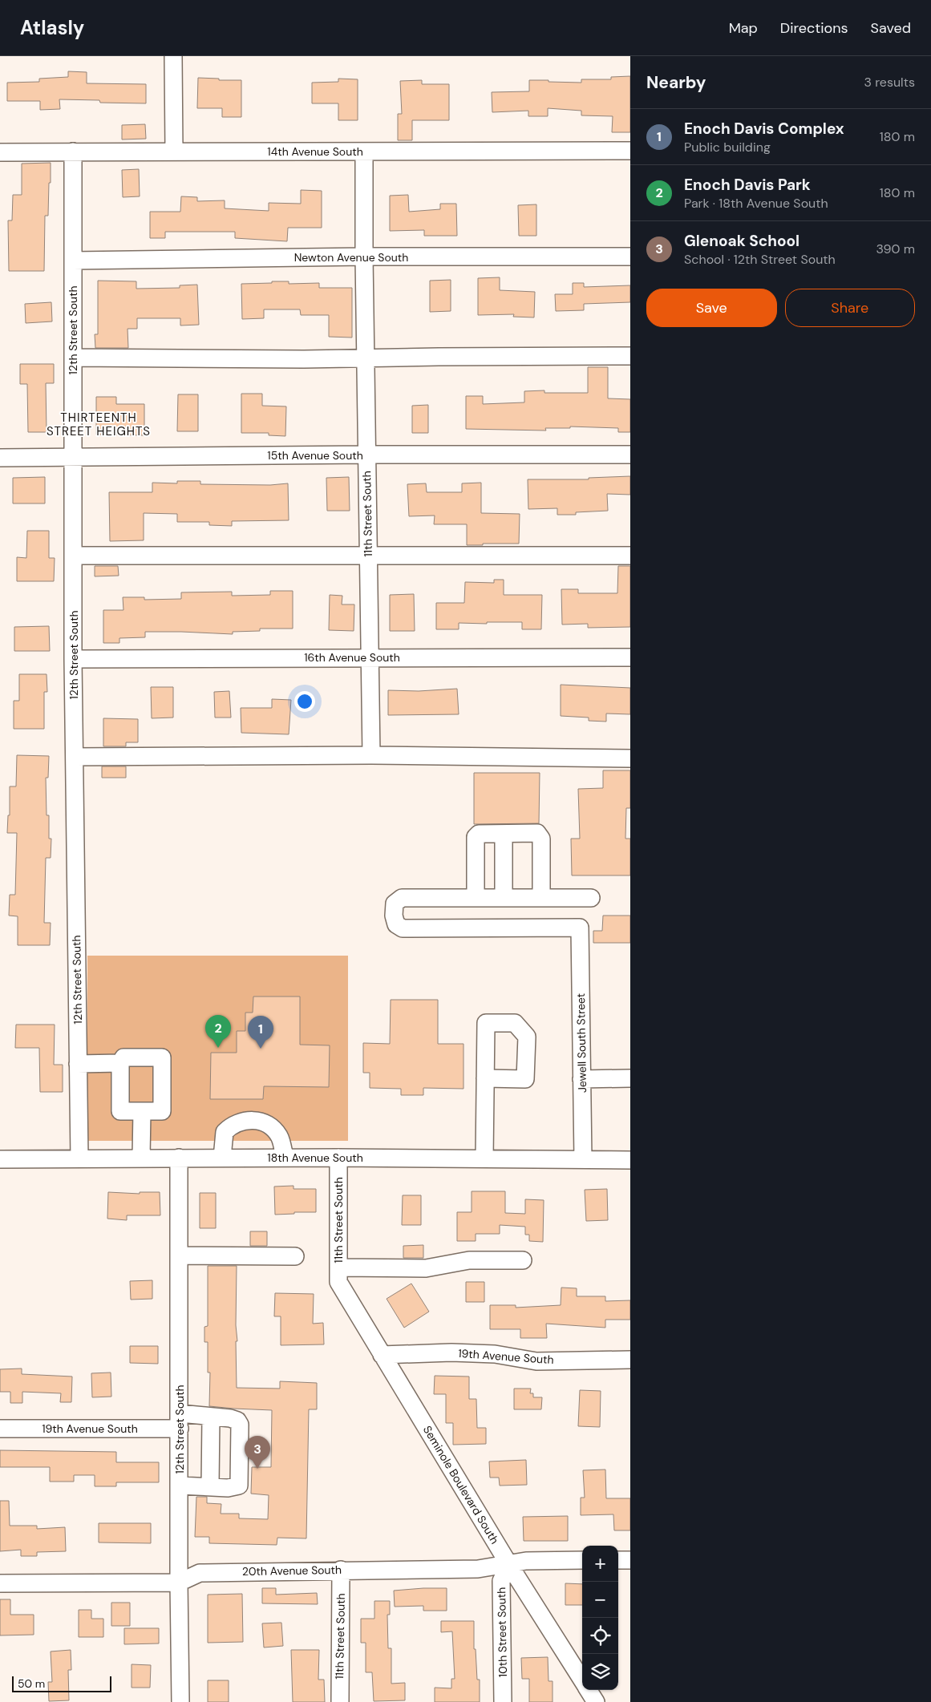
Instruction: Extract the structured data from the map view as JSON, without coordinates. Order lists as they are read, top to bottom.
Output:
{
  "streets": {
    "street": [
      "14th Avenue South",
      "Newton Avenue South",
      "12th Street South",
      "15th Avenue South",
      "11th Street South",
      "16th Avenue South",
      "Jewell South Street",
      "18th Avenue South",
      "19th Avenue South",
      "Seminole Boulevard South",
      "20th Avenue South",
      "10th Street South"
    ]
  },
  "crossings": [
    ["14th Avenue South", "12th Street South"],
    ["14th Avenue South", "11th Street South"],
    ["Newton Avenue South", "12th Street South"],
    ["Newton Avenue South", "11th Street South"],
    ["12th Street South", "15th Avenue South"],
    ["12th Street South", "16th Avenue South"],
    ["12th Street South", "18th Avenue South"],
    ["12th Street South", "19th Avenue South"],
    ["12th Street South", "20th Avenue South"],
    ["15th Avenue South", "11th Street South"],
    ["11th Street South", "16th Avenue South"],
    ["11th Street South", "18th Avenue South"],
    ["11th Street South", "Seminole Boulevard South"],
    ["11th Street South", "20th Avenue South"],
    ["Jewell South Street", "18th Avenue South"],
    ["19th Avenue South", "Seminole Boulevard South"],
    ["Seminole Boulevard South", "20th Avenue South"],
    ["Seminole Boulevard South", "10th Street South"],
    ["20th Avenue South", "10th Street South"]
  ],
  "districts": ["THIRTEENTH STREET HEIGHTS"],
  "scale_bar": "50 m",
  "page": {
    "header": "Atlasly",
    "nav": ["Map", "Directions", "Saved"],
    "heading": ["Nearby", "3 results"],
    "list": [
      {
        "mark": "1",
        "name": "Enoch Davis Complex",
        "note": "Public building",
        "value": "180 m"
      },
      {
        "mark": "2",
        "name": "Enoch Davis Park",
        "note": "Park · 18th Avenue South",
        "value": "180 m"
      },
      {
        "mark": "3",
        "name": "Glenoak School",
        "note": "School · 12th Street South",
        "value": "390 m"
      }
    ],
    "buttons": ["Save", "Share"],
    "pins": ["2", "1", "3"],
    "map_buttons": ["+", "−"],
    "scale": "50 m"
  }
}
